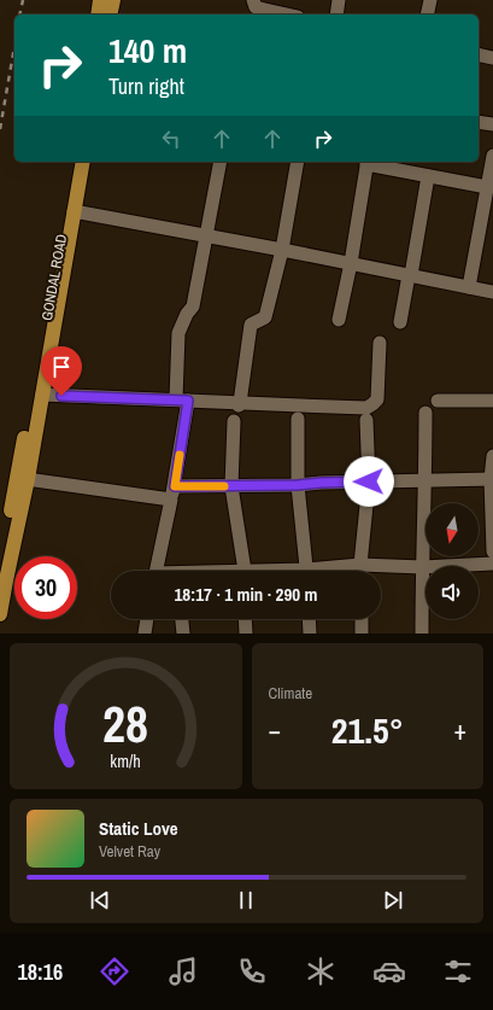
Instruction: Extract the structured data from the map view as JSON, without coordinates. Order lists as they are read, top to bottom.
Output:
{
  "streets": {
    "main road": ["GONDAL ROAD"]
  },
  "north": "bottom",
  "page": {
    "turn": ["140 m", "Turn right"],
    "limit": "30",
    "trip": "18:17 · 1 min · 290 m",
    "tile": "Climate",
    "heat": ["−", "21.5°", "+"],
    "song": ["Static Love", "Velvet Ray"],
    "tabs": "18:16",
    "gauge": ["28", "km/h"]
  }
}
